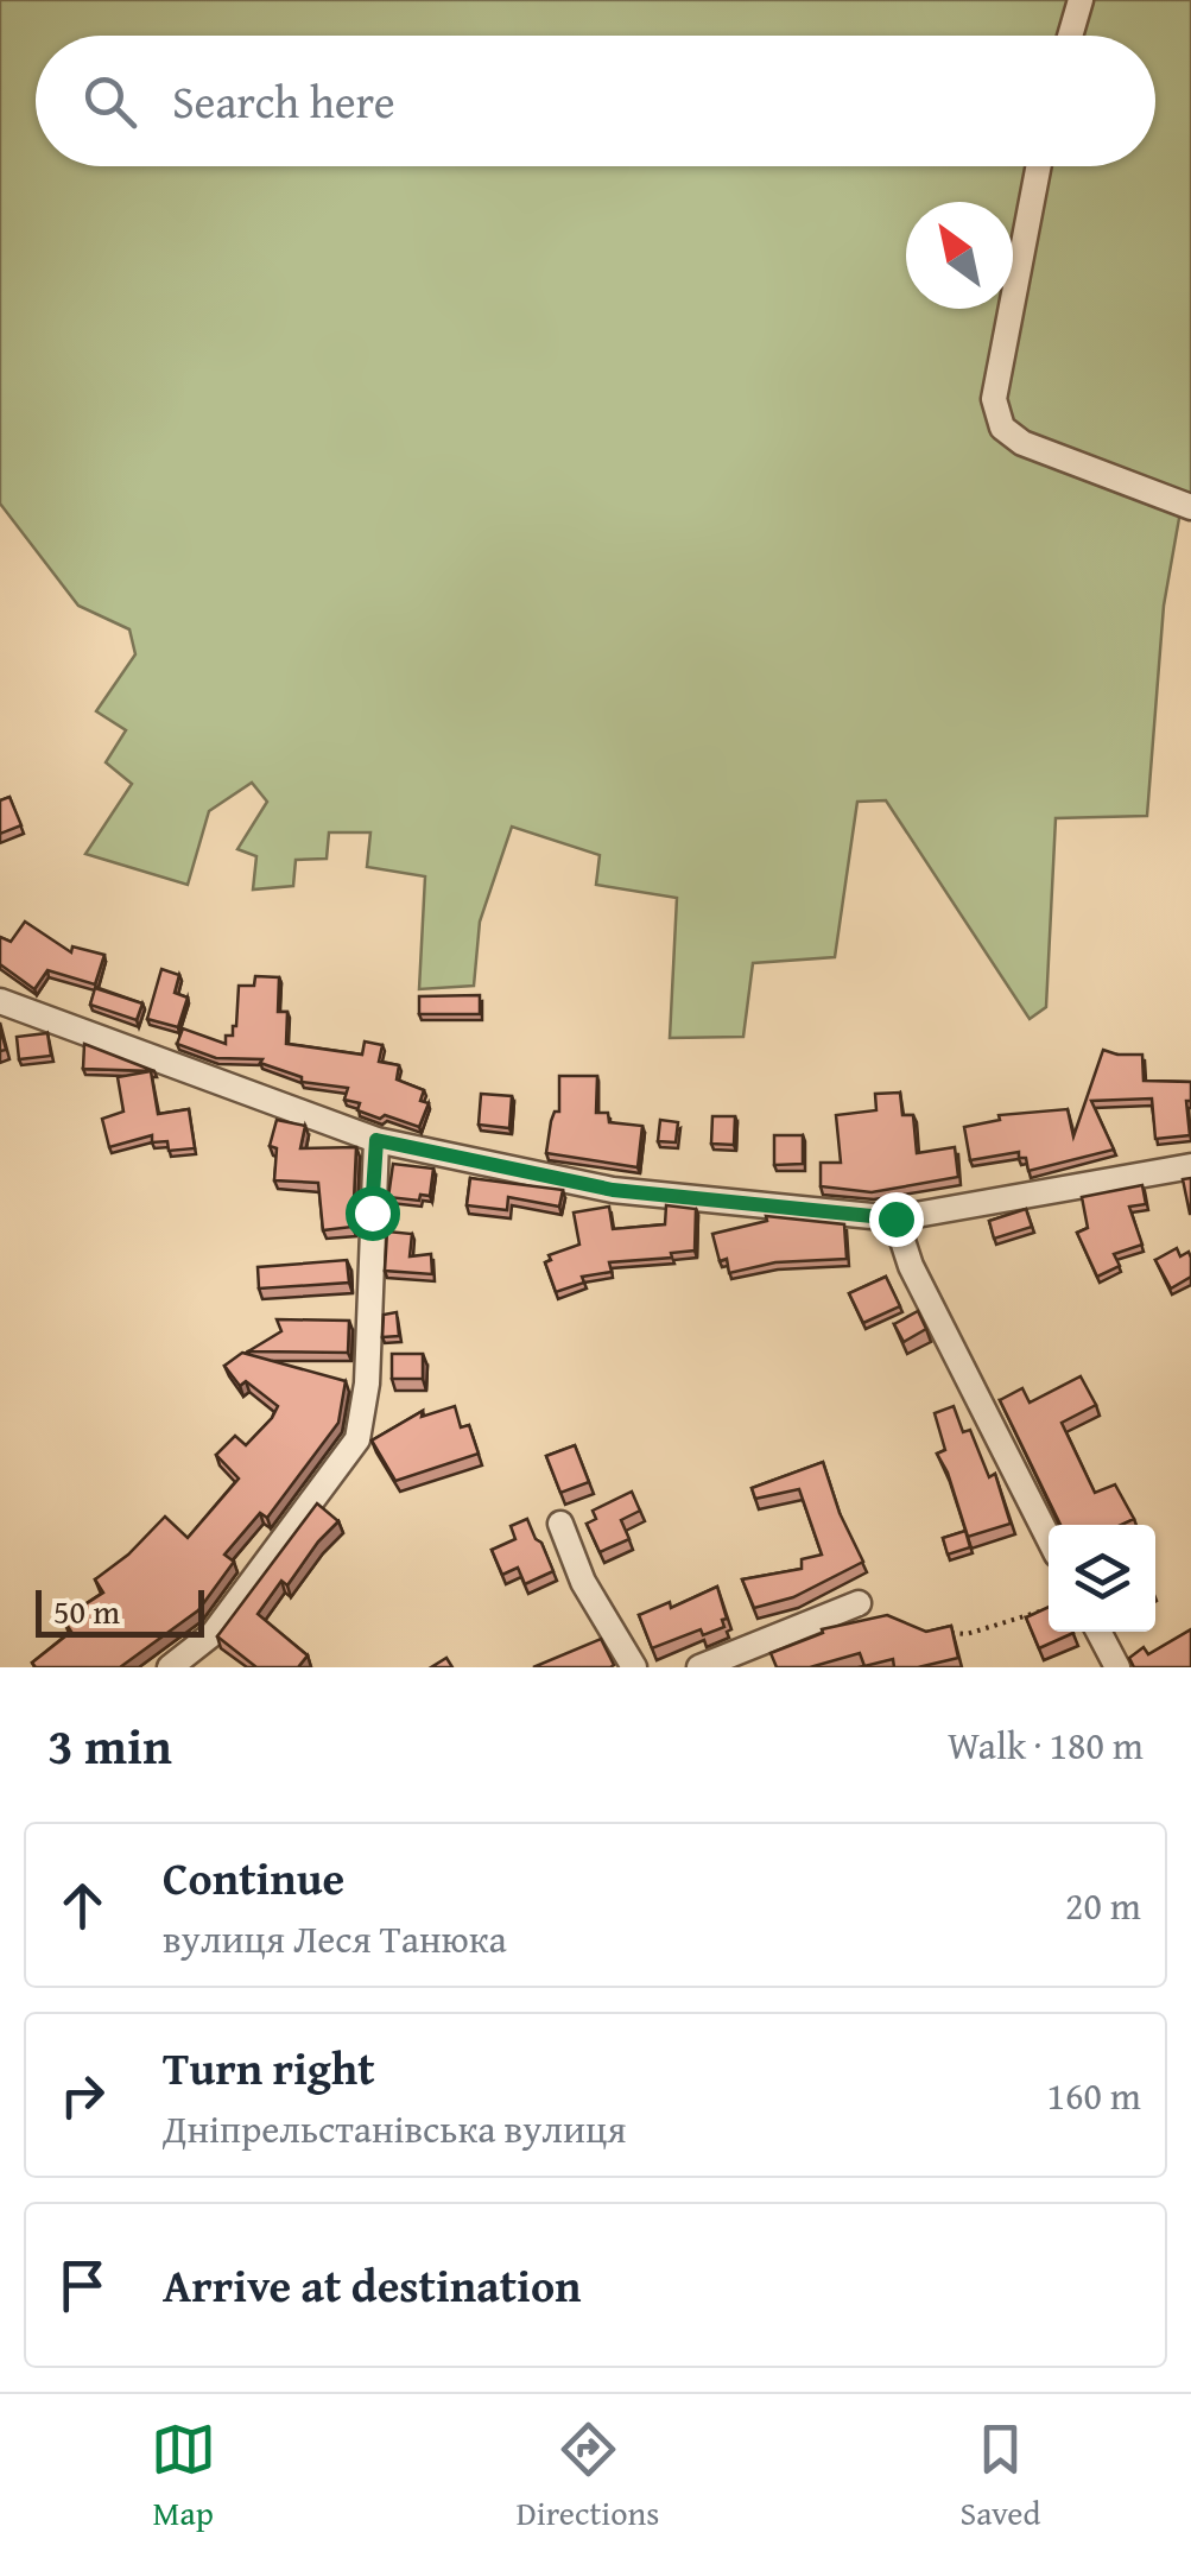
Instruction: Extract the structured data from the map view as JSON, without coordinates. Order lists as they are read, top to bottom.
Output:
{
  "scale_bar": "50 m",
  "north": "top left",
  "page": {
    "search": "Search here",
    "scale": "50 m",
    "heading": ["3 min", "Walk · 180 m"],
    "list": [
      ["Continue", "вулиця Леся Танюка", "20 m"],
      ["Turn right", "Дніпрельстанівська вулиця", "160 m"],
      "Arrive at destination"
    ],
    "nav": ["Map", "Directions", "Saved"]
  }
}
